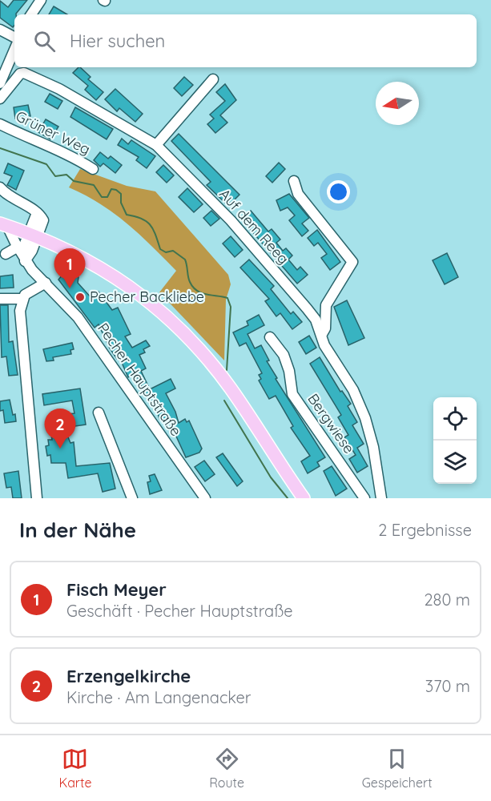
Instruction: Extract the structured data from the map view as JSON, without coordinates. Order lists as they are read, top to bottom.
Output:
{
  "streets": {
    "street": [
      "Grüner Weg",
      "Auf dem Reeg",
      "Pecher Hauptstraße",
      "Bergwiese"
    ]
  },
  "places": ["Pecher Backliebe"],
  "north": "left",
  "page": {
    "search": "Hier suchen",
    "pins": ["1", "2"],
    "heading": ["In der Nähe", "2 Ergebnisse"],
    "list": [
      {
        "mark": "1",
        "name": "Fisch Meyer",
        "note": "Geschäft · Pecher Hauptstraße",
        "value": "280 m"
      },
      {
        "mark": "2",
        "name": "Erzengelkirche",
        "note": "Kirche · Am Langenacker",
        "value": "370 m"
      }
    ],
    "nav": ["Karte", "Route", "Gespeichert"]
  }
}
